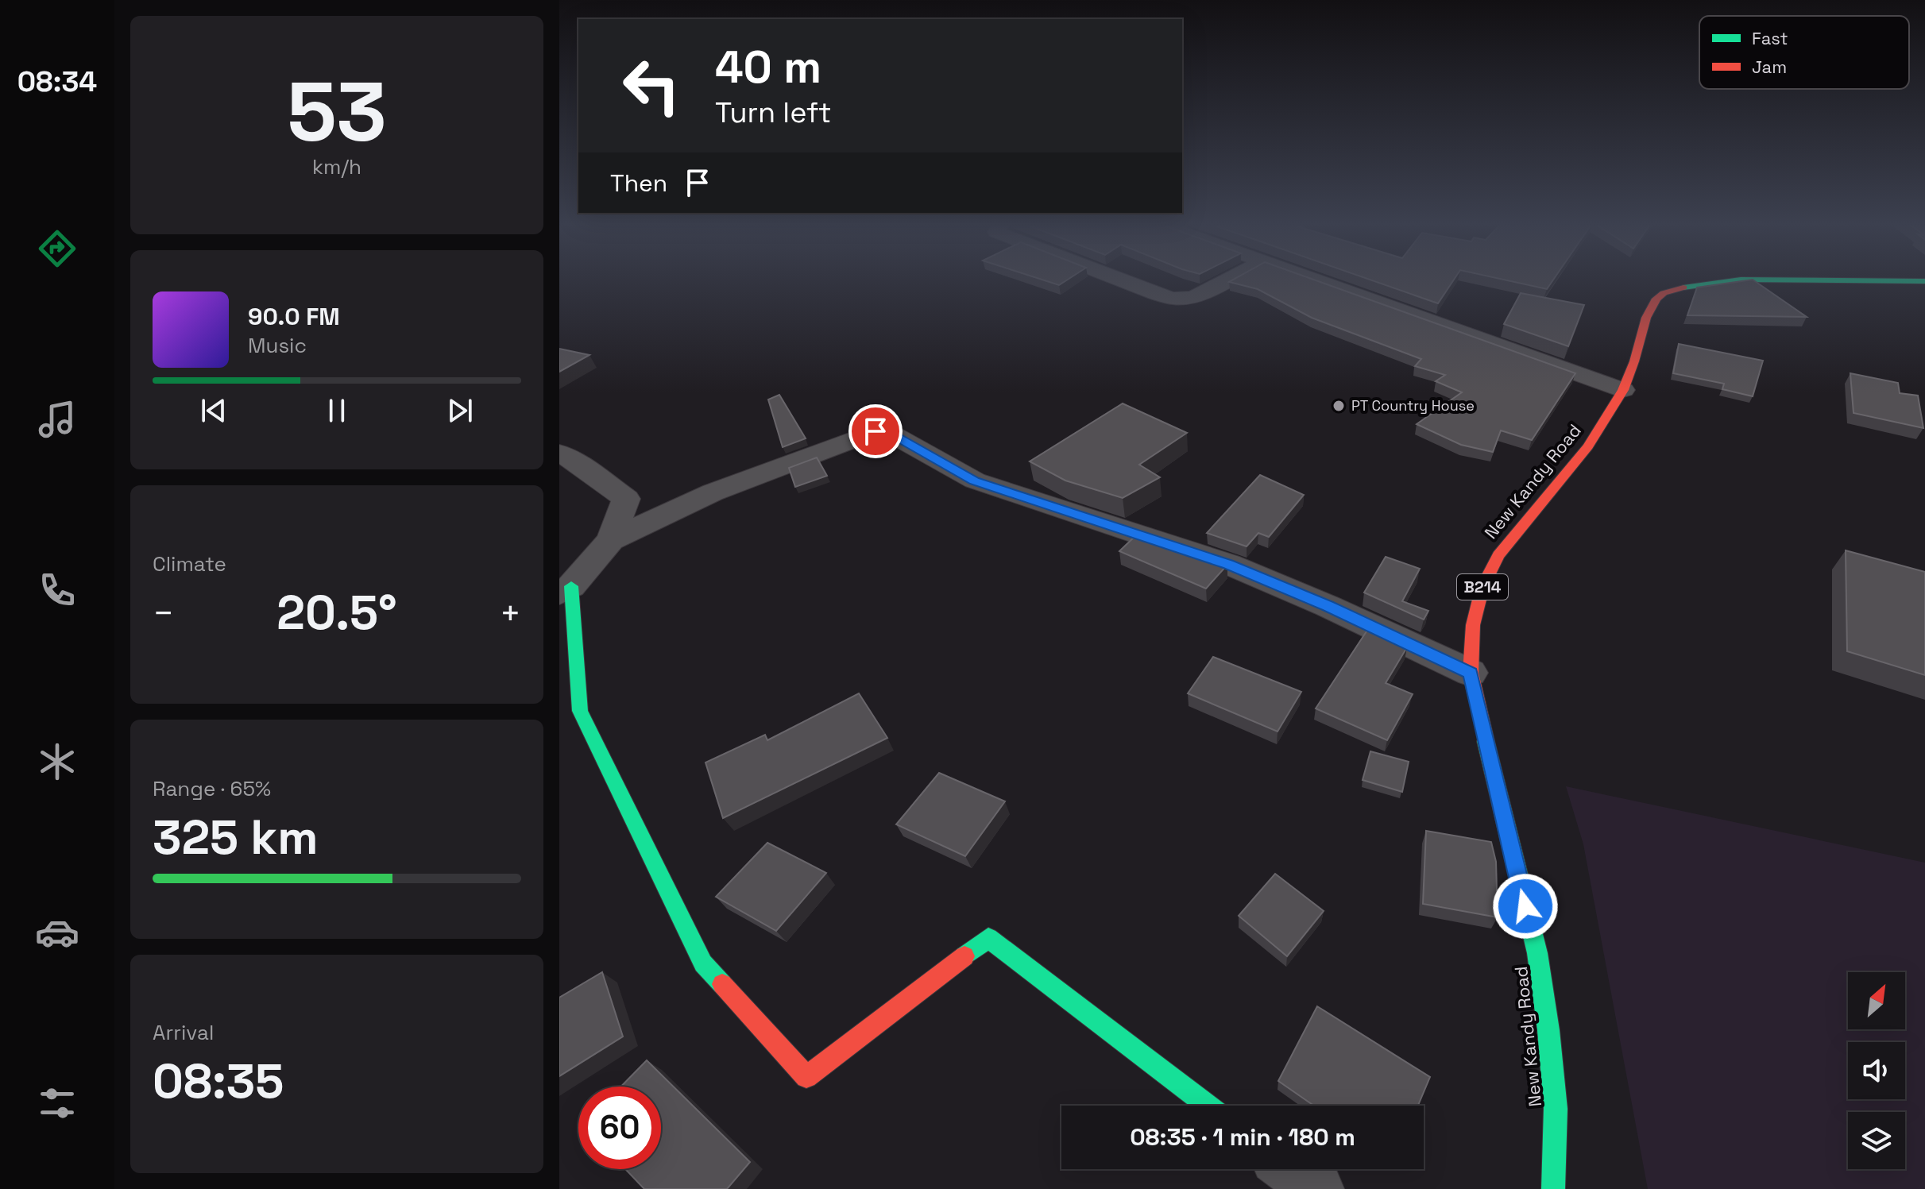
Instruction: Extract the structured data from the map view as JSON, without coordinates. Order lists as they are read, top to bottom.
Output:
{
  "streets": {
    "main road": ["New Kandy Road", "B214"]
  },
  "places": ["PT Country House"],
  "legend": ["Fast", "Jam"],
  "north": "top right",
  "page": {
    "tabs": "08:34",
    "tile": [
      ["53", "km/h"],
      "Climate",
      ["Range · 65%", "325 km"],
      ["Arrival", "08:35"]
    ],
    "turn": ["40 m", "Turn left"],
    "then": "Then",
    "song": ["90.0 FM", "Music"],
    "heat": ["−", "20.5°", "+"],
    "limit": "60",
    "trip": "08:35 · 1 min · 180 m"
  }
}
